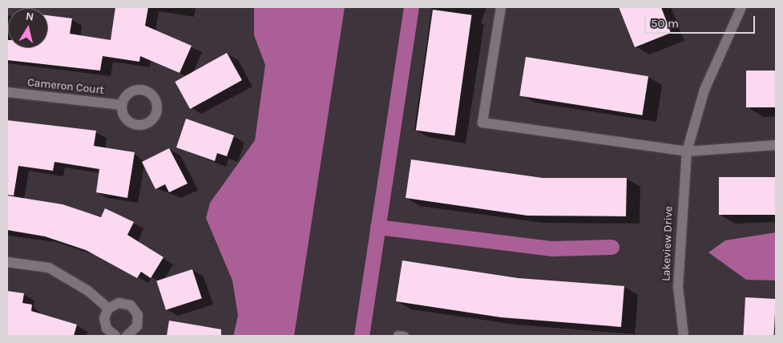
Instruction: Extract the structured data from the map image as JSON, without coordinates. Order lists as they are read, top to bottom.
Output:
{
  "streets": {
    "street": ["Cameron Court", "Lakeview Drive"]
  },
  "scale_bar": "50 m",
  "north": "top"
}
